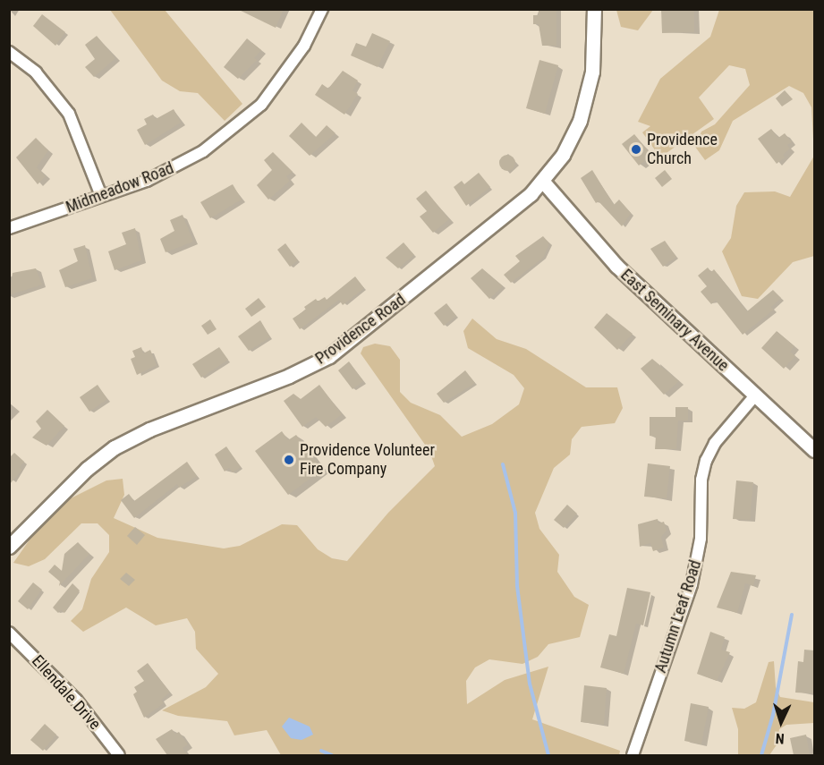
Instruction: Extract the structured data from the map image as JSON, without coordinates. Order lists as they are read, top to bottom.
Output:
{
  "streets": {
    "street": [
      "Midmeadow Road",
      "East Seminary Avenue",
      "Providence Road",
      "Autumn Leaf Road",
      "Ellendale Drive"
    ]
  },
  "crossings": [
    ["East Seminary Avenue", "Providence Road"],
    ["East Seminary Avenue", "Autumn Leaf Road"]
  ],
  "places": ["Providence Church", "Providence Volunteer Fire Company"],
  "north": "bottom"
}
